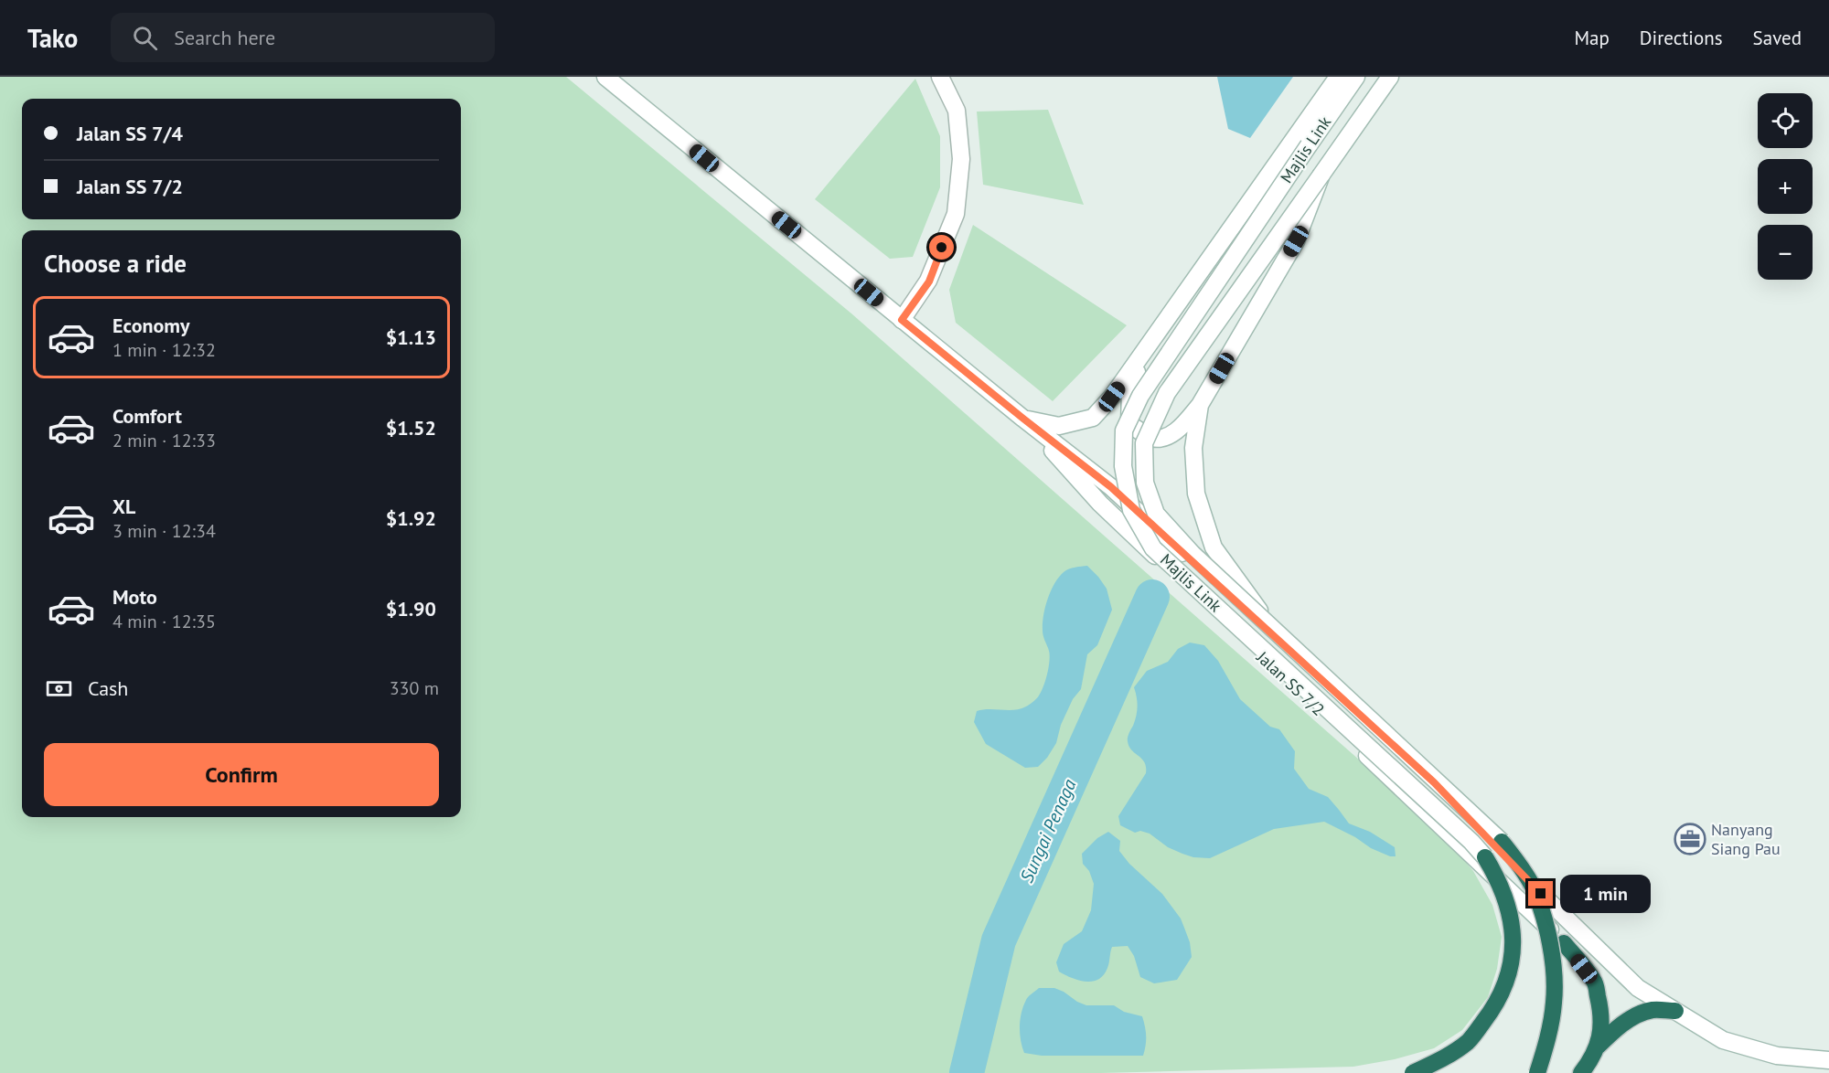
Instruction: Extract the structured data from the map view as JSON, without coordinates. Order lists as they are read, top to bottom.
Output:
{
  "streets": {
    "street": ["Majlis Link", "Jalan SS 7/2"]
  },
  "water": ["Sungai Penaga"],
  "places": {
    "office": ["Nanyang Siang Pau"]
  },
  "page": {
    "header": "Tako",
    "search": "Search here",
    "nav": ["Map", "Directions", "Saved"],
    "map_buttons": ["+", "−"],
    "banner": ["Jalan SS 7/4", "Jalan SS 7/2"],
    "heading": "Choose a ride",
    "list": [
      {
        "name": "Economy",
        "note": "1 min · 12:32",
        "value": "$1.13"
      },
      {
        "name": "Comfort",
        "note": "2 min · 12:33",
        "value": "$1.52"
      },
      {
        "name": "XL",
        "note": "3 min · 12:34",
        "value": "$1.92"
      },
      {
        "name": "Moto",
        "note": "4 min · 12:35",
        "value": "$1.90"
      }
    ],
    "pay": ["Cash", "330 m"],
    "buttons": "Confirm",
    "bubble": "1 min"
  }
}
